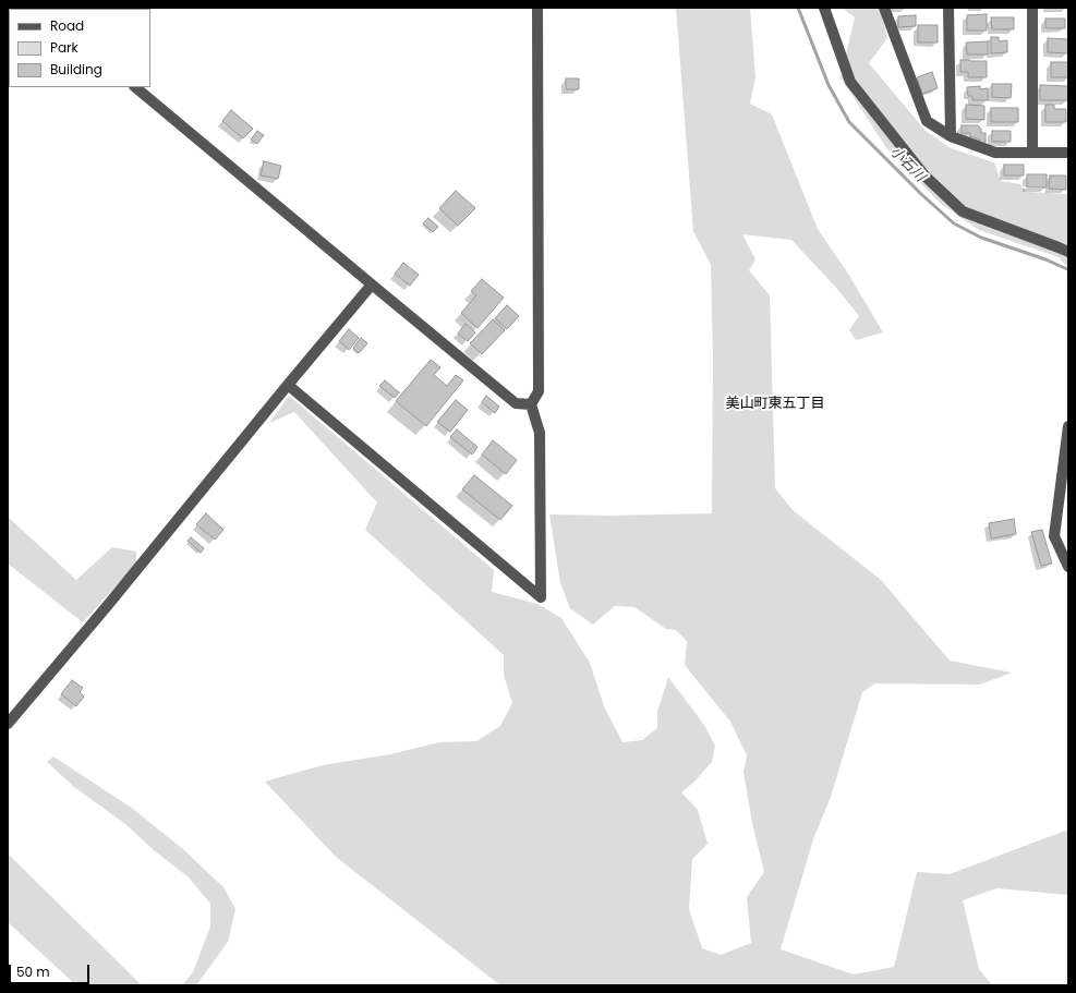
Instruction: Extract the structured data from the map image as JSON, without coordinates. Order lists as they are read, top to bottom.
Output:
{
  "districts": ["美山町東五丁目"],
  "water": ["小石川"],
  "legend": ["Road", "Park", "Building"],
  "scale_bar": "50 m"
}
